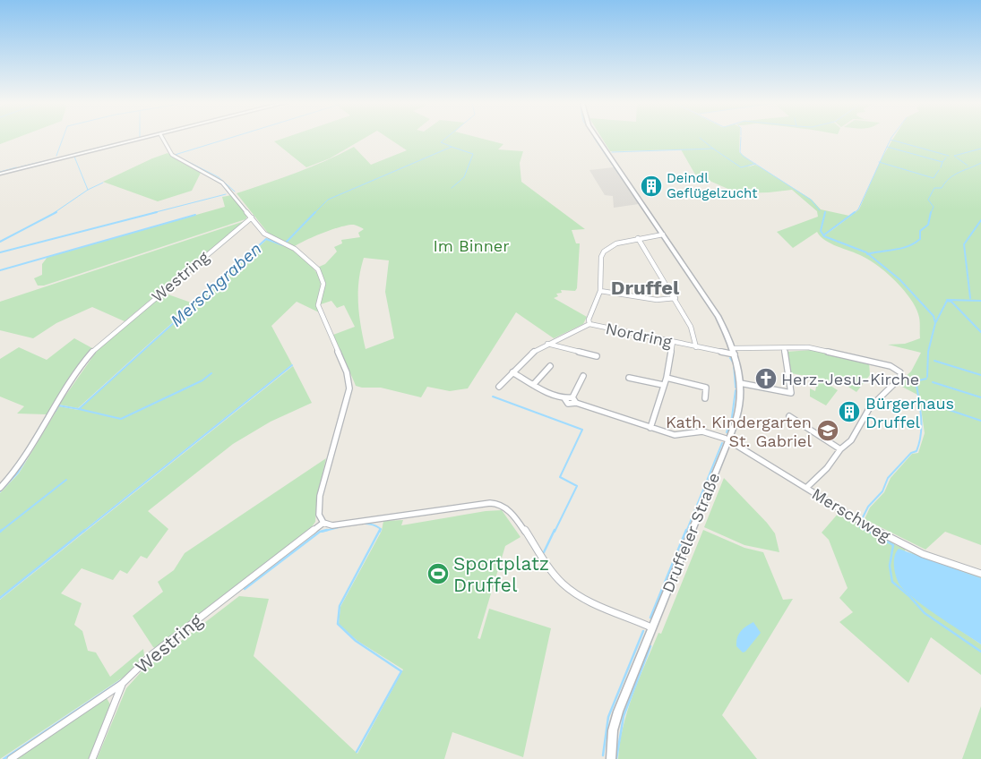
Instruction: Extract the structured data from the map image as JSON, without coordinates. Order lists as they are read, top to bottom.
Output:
{
  "streets": {
    "street": [
      "Westring",
      "Nordring",
      "Merschweg",
      "Druffeler Straße"
    ]
  },
  "crossings": [
    ["Nordring", "Druffeler Straße"],
    ["Merschweg", "Druffeler Straße"]
  ],
  "districts": ["Druffel"],
  "water": ["Merschgraben"],
  "parks": ["Im Binner"],
  "places": {
    "building": ["Deindl Geflügelzucht", "Bürgerhaus Druffel"],
    "church": ["Herz-Jesu-Kirche"],
    "school or university": ["Kath. Kindergarten St. Gabriel"],
    "sports": ["Sportplatz Druffel"]
  }
}
